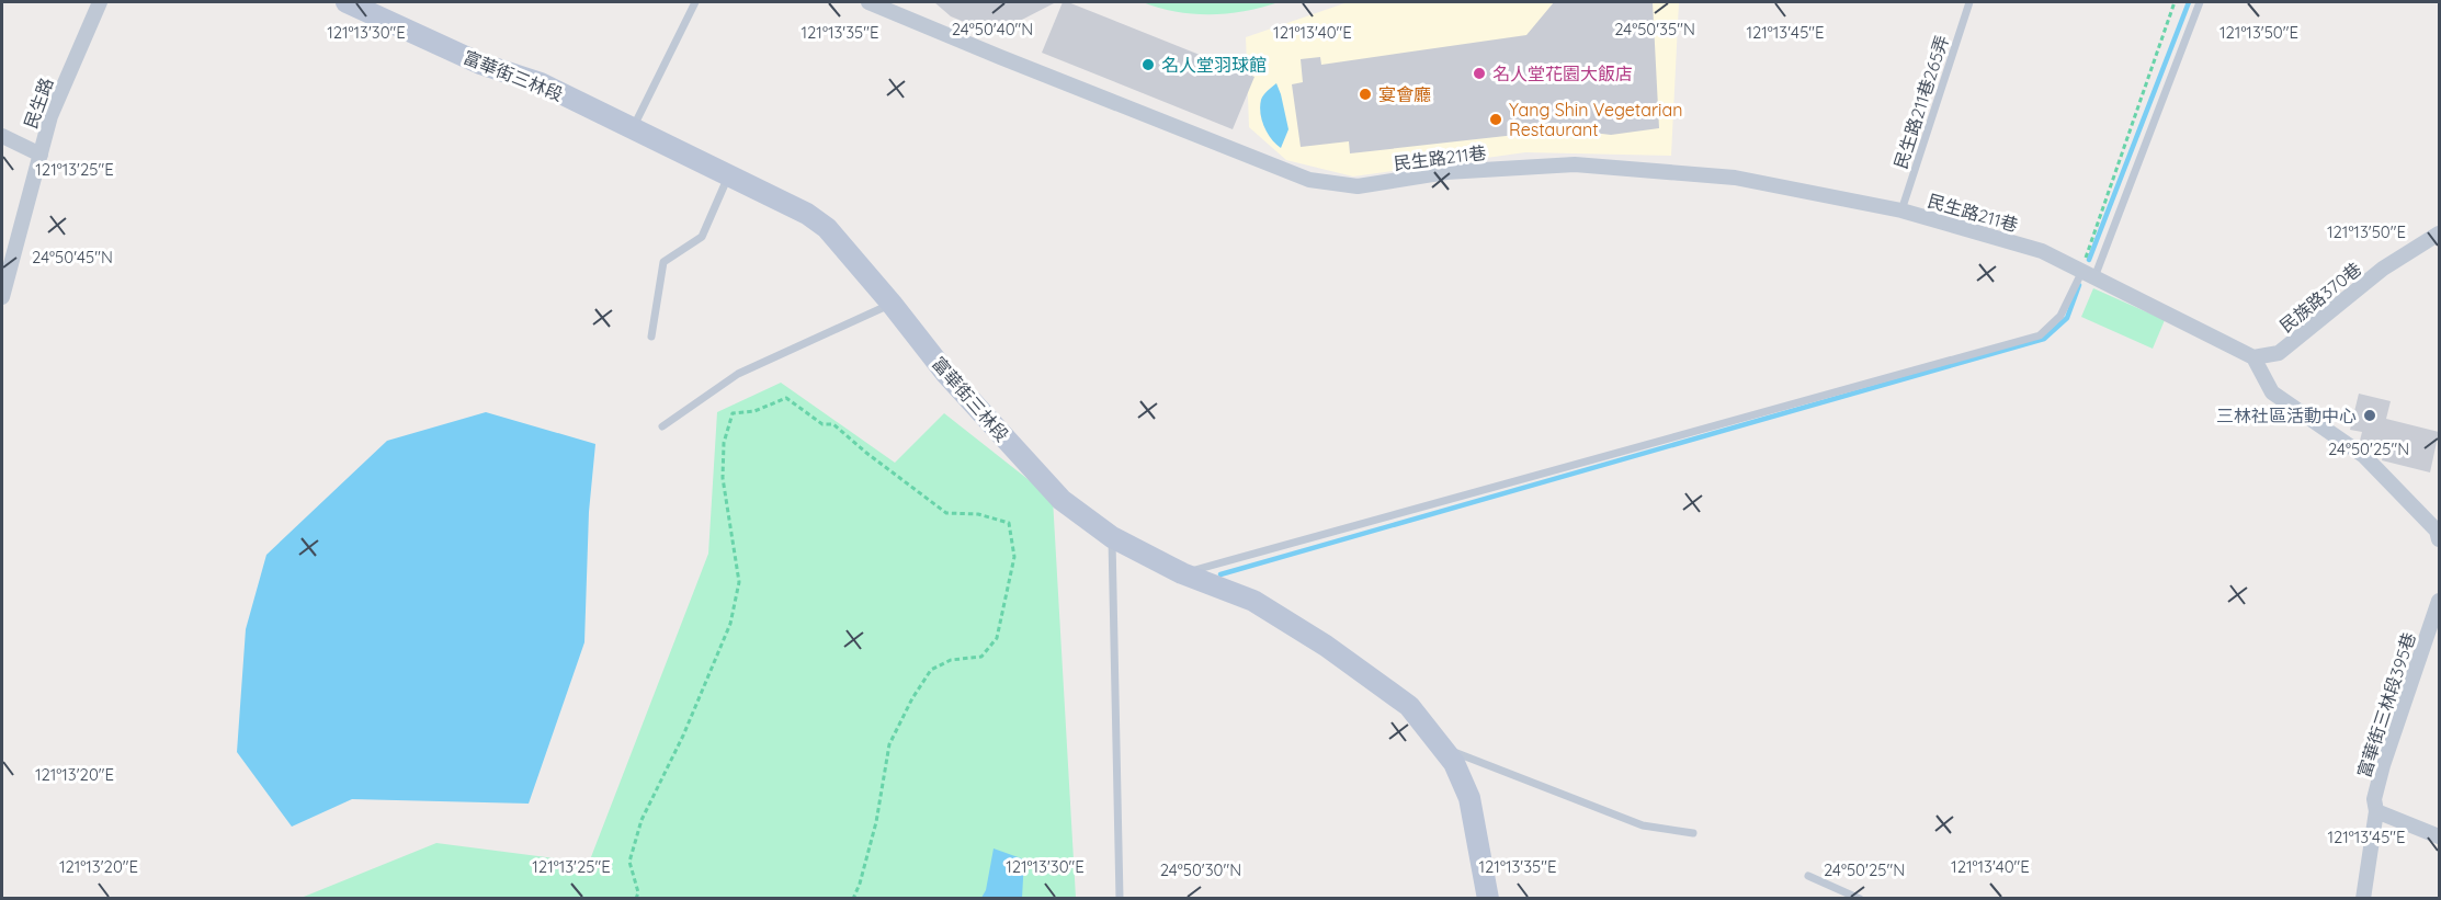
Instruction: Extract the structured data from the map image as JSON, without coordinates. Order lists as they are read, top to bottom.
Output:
{
  "streets": {
    "street": [
      "富華街三林段",
      "民生路",
      "民生路211巷",
      "民族路370巷",
      "富華街三林段395巷"
    ],
    "lane": ["民生路211巷265弄"]
  },
  "crossings": [
    ["民生路211巷265弄", "民生路211巷"],
    ["民生路211巷", "民族路370巷"]
  ],
  "places": [
    "名人堂羽球館",
    "名人堂花園大飯店",
    "宴會廳",
    "Yang Shin Vegetarian Restaurant",
    "三林社區活動中心"
  ],
  "coordinates": [
    "24°50'40\"N",
    "24°50'35\"N",
    "121°13'50\"E",
    "121°13'30\"E",
    "121°13'35\"E",
    "121°13'40\"E",
    "121°13'45\"E",
    "121°13'25\"E",
    "24°50'45\"N",
    "24°50'25\"N",
    "121°13'20\"E",
    "24°50'30\"N"
  ]
}
